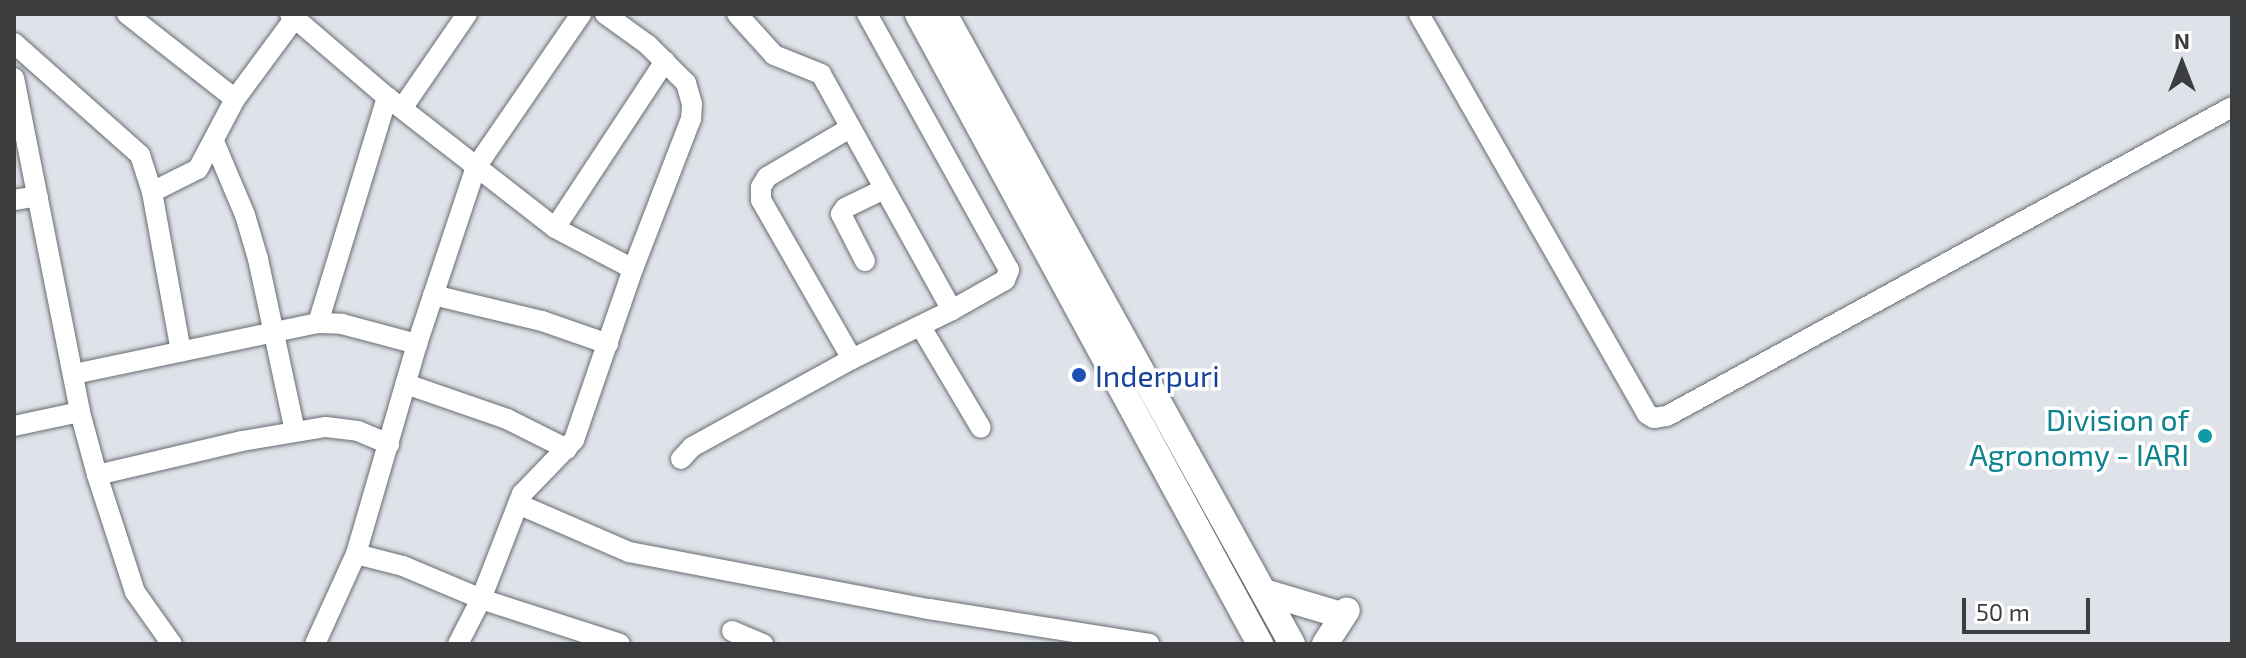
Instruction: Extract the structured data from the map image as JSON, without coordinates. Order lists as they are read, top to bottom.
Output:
{
  "places": ["Inderpuri", "Division of Agronomy - IARI"],
  "scale_bar": "50 m",
  "north": "top"
}
